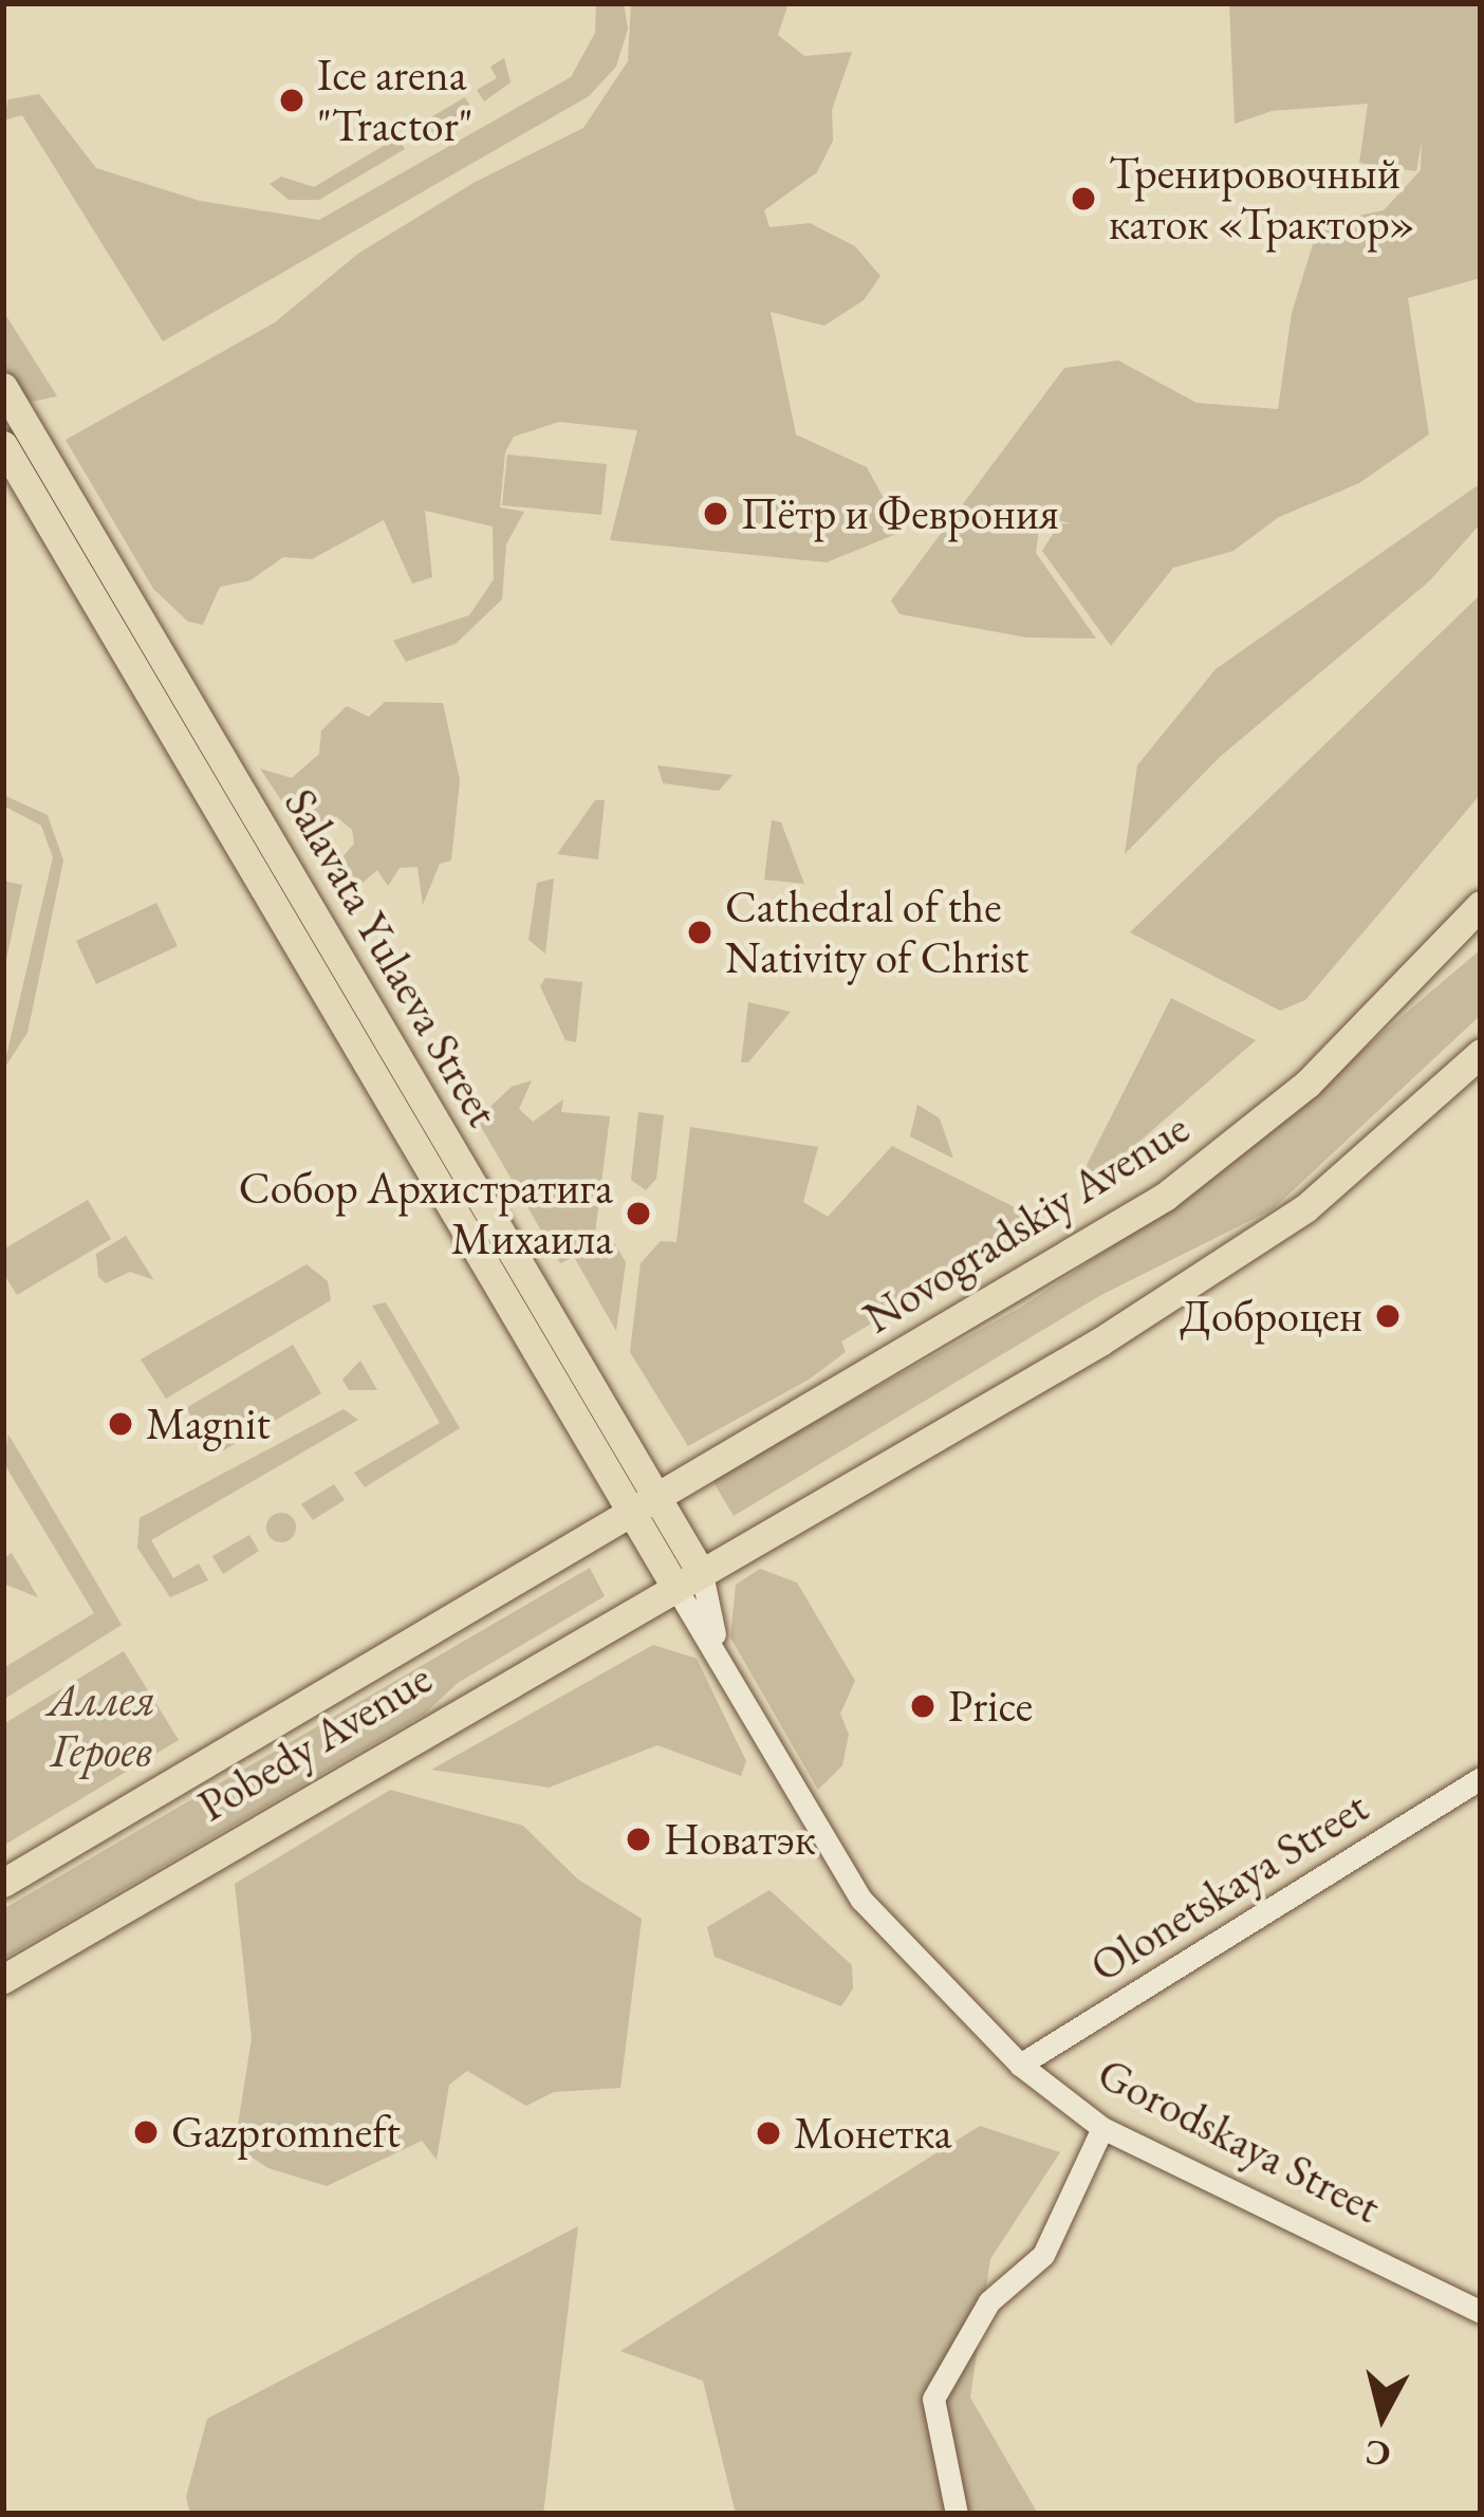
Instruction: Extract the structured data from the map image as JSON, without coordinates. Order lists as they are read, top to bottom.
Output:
{
  "streets": {
    "main road": [
      "Salavata Yulaeva Street",
      "Novogradskiy Avenue",
      "Pobedy Avenue",
      "Gorodskaya Street"
    ],
    "street": ["Olonetskaya Street"]
  },
  "crossings": [
    ["Salavata Yulaeva Street", "Novogradskiy Avenue"],
    ["Salavata Yulaeva Street", "Pobedy Avenue"],
    ["Salavata Yulaeva Street", "Gorodskaya Street"],
    ["Novogradskiy Avenue", "Pobedy Avenue"],
    ["Pobedy Avenue", "Gorodskaya Street"],
    ["Olonetskaya Street", "Gorodskaya Street"]
  ],
  "parks": ["Аллея Героев"],
  "places": [
    "Ice arena \"Tractor\"",
    "Тренировочный каток «Трактор»",
    "Пётр и Феврония",
    "Cathedral of the Nativity of Christ",
    "Собор Архистратига Михаила",
    "Доброцен",
    "Magnit",
    "Price",
    "Новатэк",
    "Gazpromneft",
    "Монетка"
  ],
  "north": "bottom"
}
